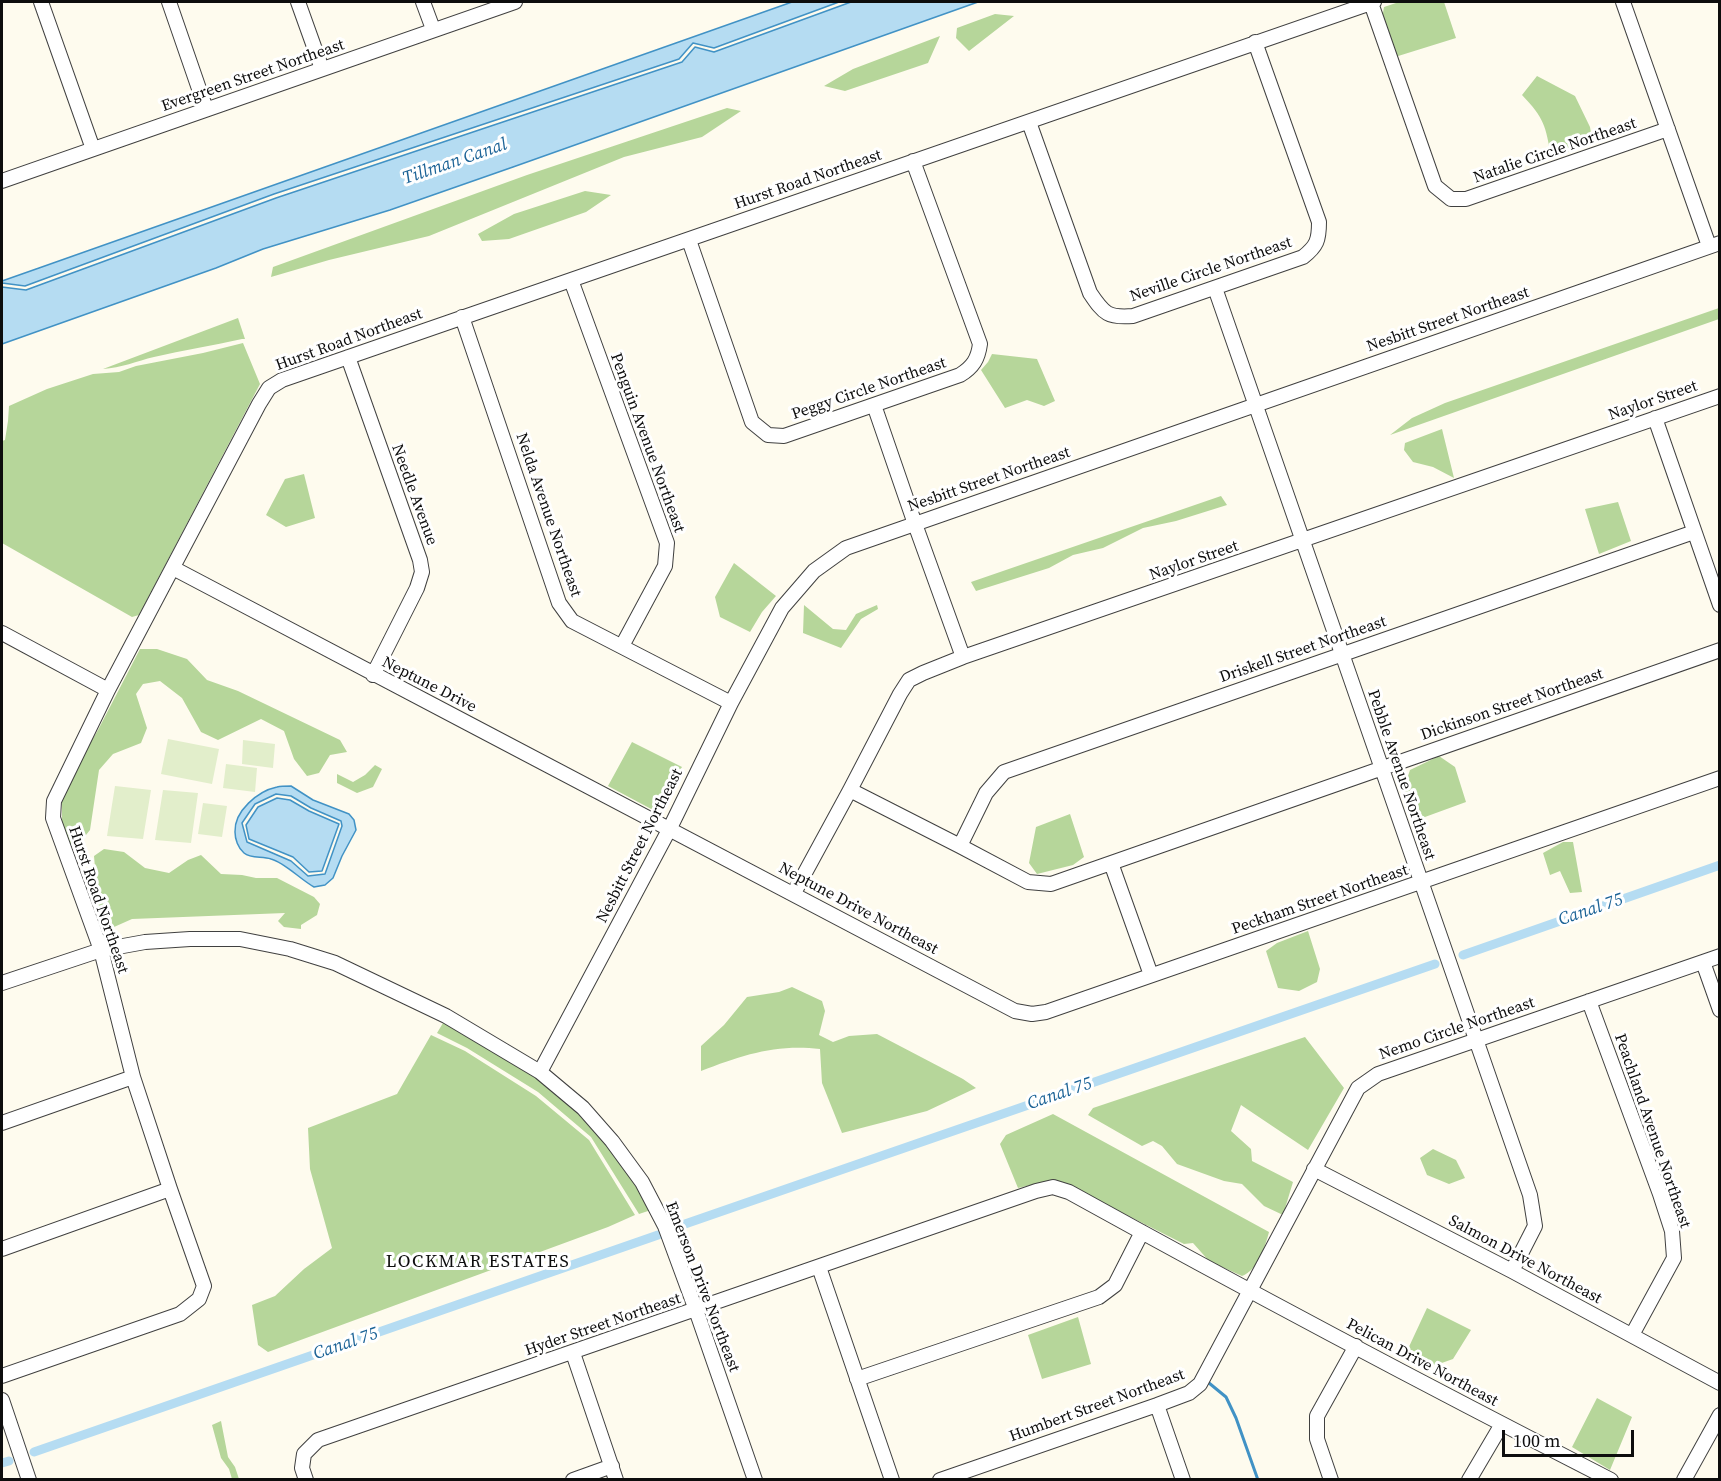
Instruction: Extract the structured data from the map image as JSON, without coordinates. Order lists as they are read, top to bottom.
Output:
{
  "streets": {
    "street": [
      "Evergreen Street Northeast",
      "Natalie Circle Northeast",
      "Hurst Road Northeast",
      "Neville Circle Northeast",
      "Nesbitt Street Northeast",
      "Peggy Circle Northeast",
      "Naylor Street",
      "Penguin Avenue Northeast",
      "Needle Avenue",
      "Nelda Avenue Northeast",
      "Driskell Street Northeast",
      "Neptune Drive",
      "Dickinson Street Northeast",
      "Pebble Avenue Northeast",
      "Peckham Street Northeast",
      "Neptune Drive Northeast",
      "Nemo Circle Northeast",
      "Peachland Avenue Northeast",
      "Salmon Drive Northeast",
      "Emerson Drive Northeast",
      "Hyder Street Northeast",
      "Pelican Drive Northeast",
      "Humbert Street Northeast"
    ]
  },
  "crossings": [
    ["Natalie Circle Northeast", "Hurst Road Northeast"],
    ["Hurst Road Northeast", "Neville Circle Northeast"],
    ["Hurst Road Northeast", "Peggy Circle Northeast"],
    ["Hurst Road Northeast", "Penguin Avenue Northeast"],
    ["Hurst Road Northeast", "Needle Avenue"],
    ["Hurst Road Northeast", "Nelda Avenue Northeast"],
    ["Hurst Road Northeast", "Neptune Drive"],
    ["Hurst Road Northeast", "Emerson Drive Northeast"],
    ["Neville Circle Northeast", "Pebble Avenue Northeast"],
    ["Nesbitt Street Northeast", "Nelda Avenue Northeast"],
    ["Nesbitt Street Northeast", "Neptune Drive"],
    ["Nesbitt Street Northeast", "Pebble Avenue Northeast"],
    ["Nesbitt Street Northeast", "Neptune Drive Northeast"],
    ["Nesbitt Street Northeast", "Emerson Drive Northeast"],
    ["Naylor Street", "Dickinson Street Northeast"],
    ["Naylor Street", "Pebble Avenue Northeast"],
    ["Naylor Street", "Neptune Drive Northeast"],
    ["Penguin Avenue Northeast", "Nelda Avenue Northeast"],
    ["Needle Avenue", "Neptune Drive"],
    ["Driskell Street Northeast", "Dickinson Street Northeast"],
    ["Driskell Street Northeast", "Pebble Avenue Northeast"],
    ["Neptune Drive", "Neptune Drive Northeast"],
    ["Dickinson Street Northeast", "Pebble Avenue Northeast"],
    ["Pebble Avenue Northeast", "Peckham Street Northeast"],
    ["Pebble Avenue Northeast", "Nemo Circle Northeast"],
    ["Pebble Avenue Northeast", "Salmon Drive Northeast"],
    ["Peckham Street Northeast", "Neptune Drive Northeast"],
    ["Nemo Circle Northeast", "Peachland Avenue Northeast"],
    ["Nemo Circle Northeast", "Salmon Drive Northeast"],
    ["Nemo Circle Northeast", "Pelican Drive Northeast"],
    ["Nemo Circle Northeast", "Humbert Street Northeast"],
    ["Peachland Avenue Northeast", "Salmon Drive Northeast"],
    ["Emerson Drive Northeast", "Hyder Street Northeast"],
    ["Hyder Street Northeast", "Pelican Drive Northeast"],
    ["Pelican Drive Northeast", "Humbert Street Northeast"]
  ],
  "districts": ["LOCKMAR ESTATES"],
  "water": ["Tillman Canal", "Canal 75"],
  "scale_bar": "100 m"
}
